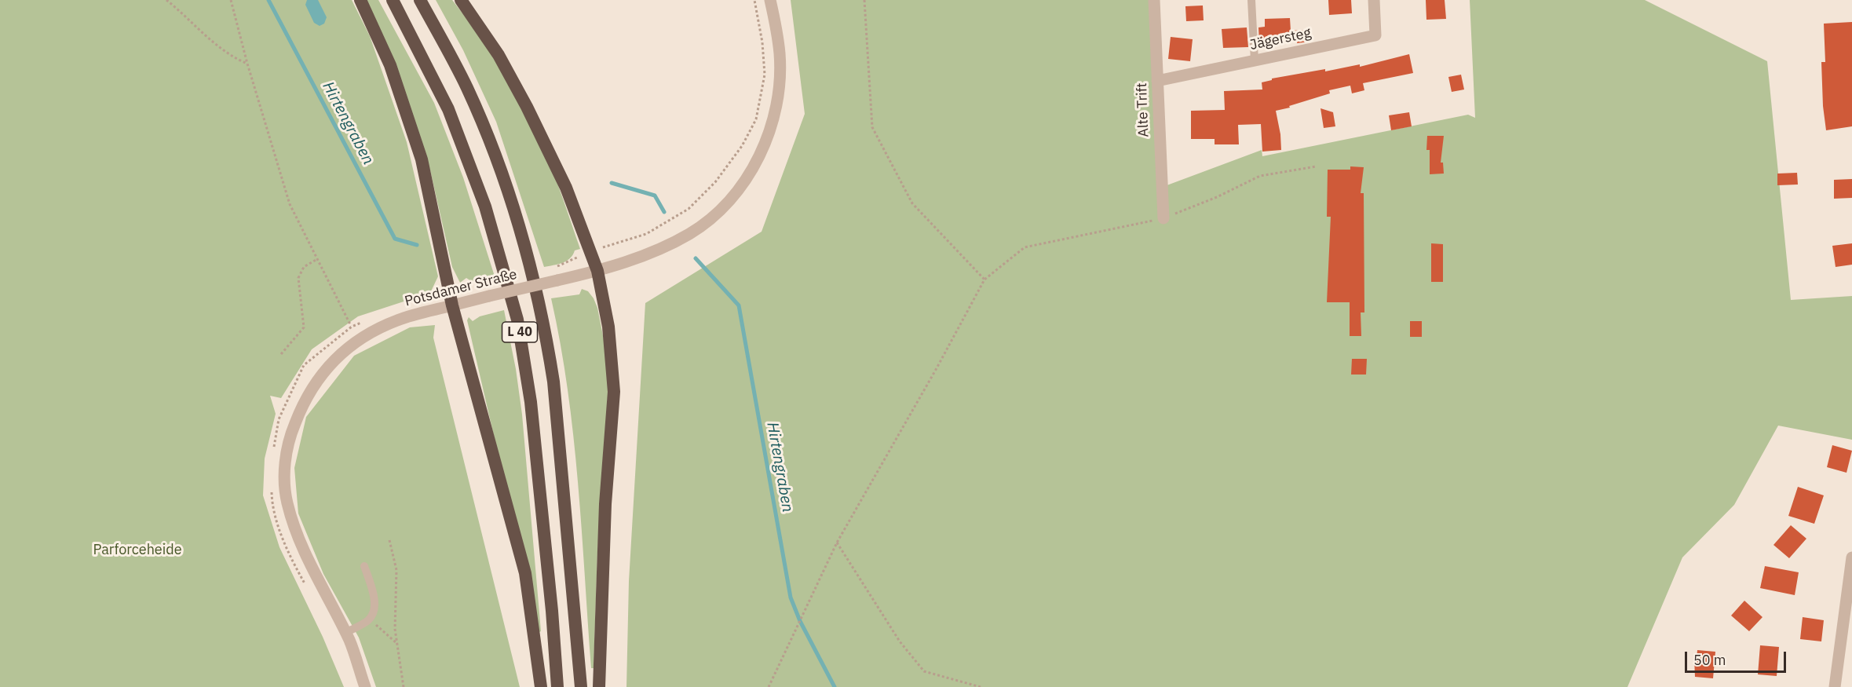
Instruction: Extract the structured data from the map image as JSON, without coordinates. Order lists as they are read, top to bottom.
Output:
{
  "streets": {
    "highway": ["L 40"],
    "street": ["Jägersteg", "Alte Trift", "Potsdamer Straße"]
  },
  "crossings": [
    ["Jägersteg", "Alte Trift"]
  ],
  "water": ["Hirtengraben"],
  "parks": ["Parforceheide"],
  "scale_bar": "50 m"
}
